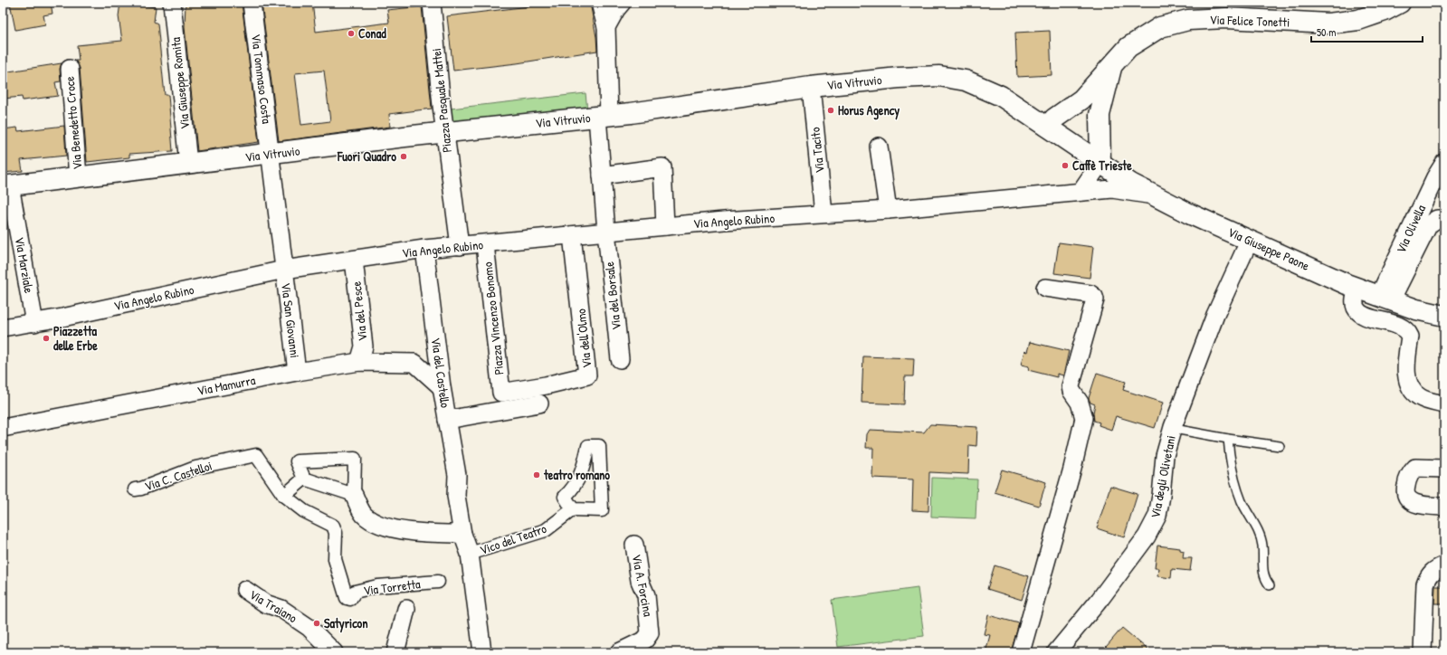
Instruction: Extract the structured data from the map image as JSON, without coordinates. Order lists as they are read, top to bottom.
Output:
{
  "streets": {
    "street": [
      "Via Felice Tonetti",
      "Via Tommaso Costa",
      "Via Vitruvio",
      "Via Giuseppe Romita",
      "Piazza Pasquale Mattei",
      "Via Benedetto Croce",
      "Via Tacito",
      "Via Angelo Rubino",
      "Via Olivella",
      "Via Giuseppe Paone",
      "Via Marziale",
      "Via del Borsale",
      "Via del Pesce",
      "Piazza Vincenzo Bonomo",
      "Via San Giovanni",
      "Via dell'Olmo",
      "Via del Castello",
      "Via Mamurra",
      "Via C. Castelloi",
      "Via degli Olivetani",
      "Vico del Teatro",
      "Via A. Forcina",
      "Via Torretta",
      "Via Traiano"
    ]
  },
  "crossings": [
    ["Via Felice Tonetti", "Via Vitruvio"],
    ["Via Tommaso Costa", "Via Vitruvio"],
    ["Via Tommaso Costa", "Via Angelo Rubino"],
    ["Via Tommaso Costa", "Via San Giovanni"],
    ["Via Vitruvio", "Via Giuseppe Romita"],
    ["Via Vitruvio", "Piazza Pasquale Mattei"],
    ["Via Vitruvio", "Via Benedetto Croce"],
    ["Via Vitruvio", "Via Tacito"],
    ["Via Vitruvio", "Via Giuseppe Paone"],
    ["Via Vitruvio", "Via Marziale"],
    ["Piazza Pasquale Mattei", "Via Angelo Rubino"],
    ["Via Tacito", "Via Angelo Rubino"],
    ["Via Angelo Rubino", "Via Giuseppe Paone"],
    ["Via Angelo Rubino", "Via Marziale"],
    ["Via Angelo Rubino", "Via del Borsale"],
    ["Via Angelo Rubino", "Via del Pesce"],
    ["Via Angelo Rubino", "Piazza Vincenzo Bonomo"],
    ["Via Angelo Rubino", "Via San Giovanni"],
    ["Via Angelo Rubino", "Via dell'Olmo"],
    ["Via Angelo Rubino", "Via del Castello"],
    ["Via Olivella", "Via Giuseppe Paone"],
    ["Via Giuseppe Paone", "Via degli Olivetani"],
    ["Via del Pesce", "Via Mamurra"],
    ["Piazza Vincenzo Bonomo", "Via dell'Olmo"],
    ["Via San Giovanni", "Via Mamurra"],
    ["Via del Castello", "Via Mamurra"],
    ["Via del Castello", "Vico del Teatro"],
    ["Via C. Castelloi", "Via Torretta"]
  ],
  "places": [
    "Conad",
    "Horus Agency",
    "Fuori Quadro",
    "Caffè Trieste",
    "Piazzetta delle Erbe",
    "teatro romano",
    "Satyricon"
  ],
  "scale_bar": "50 m"
}
